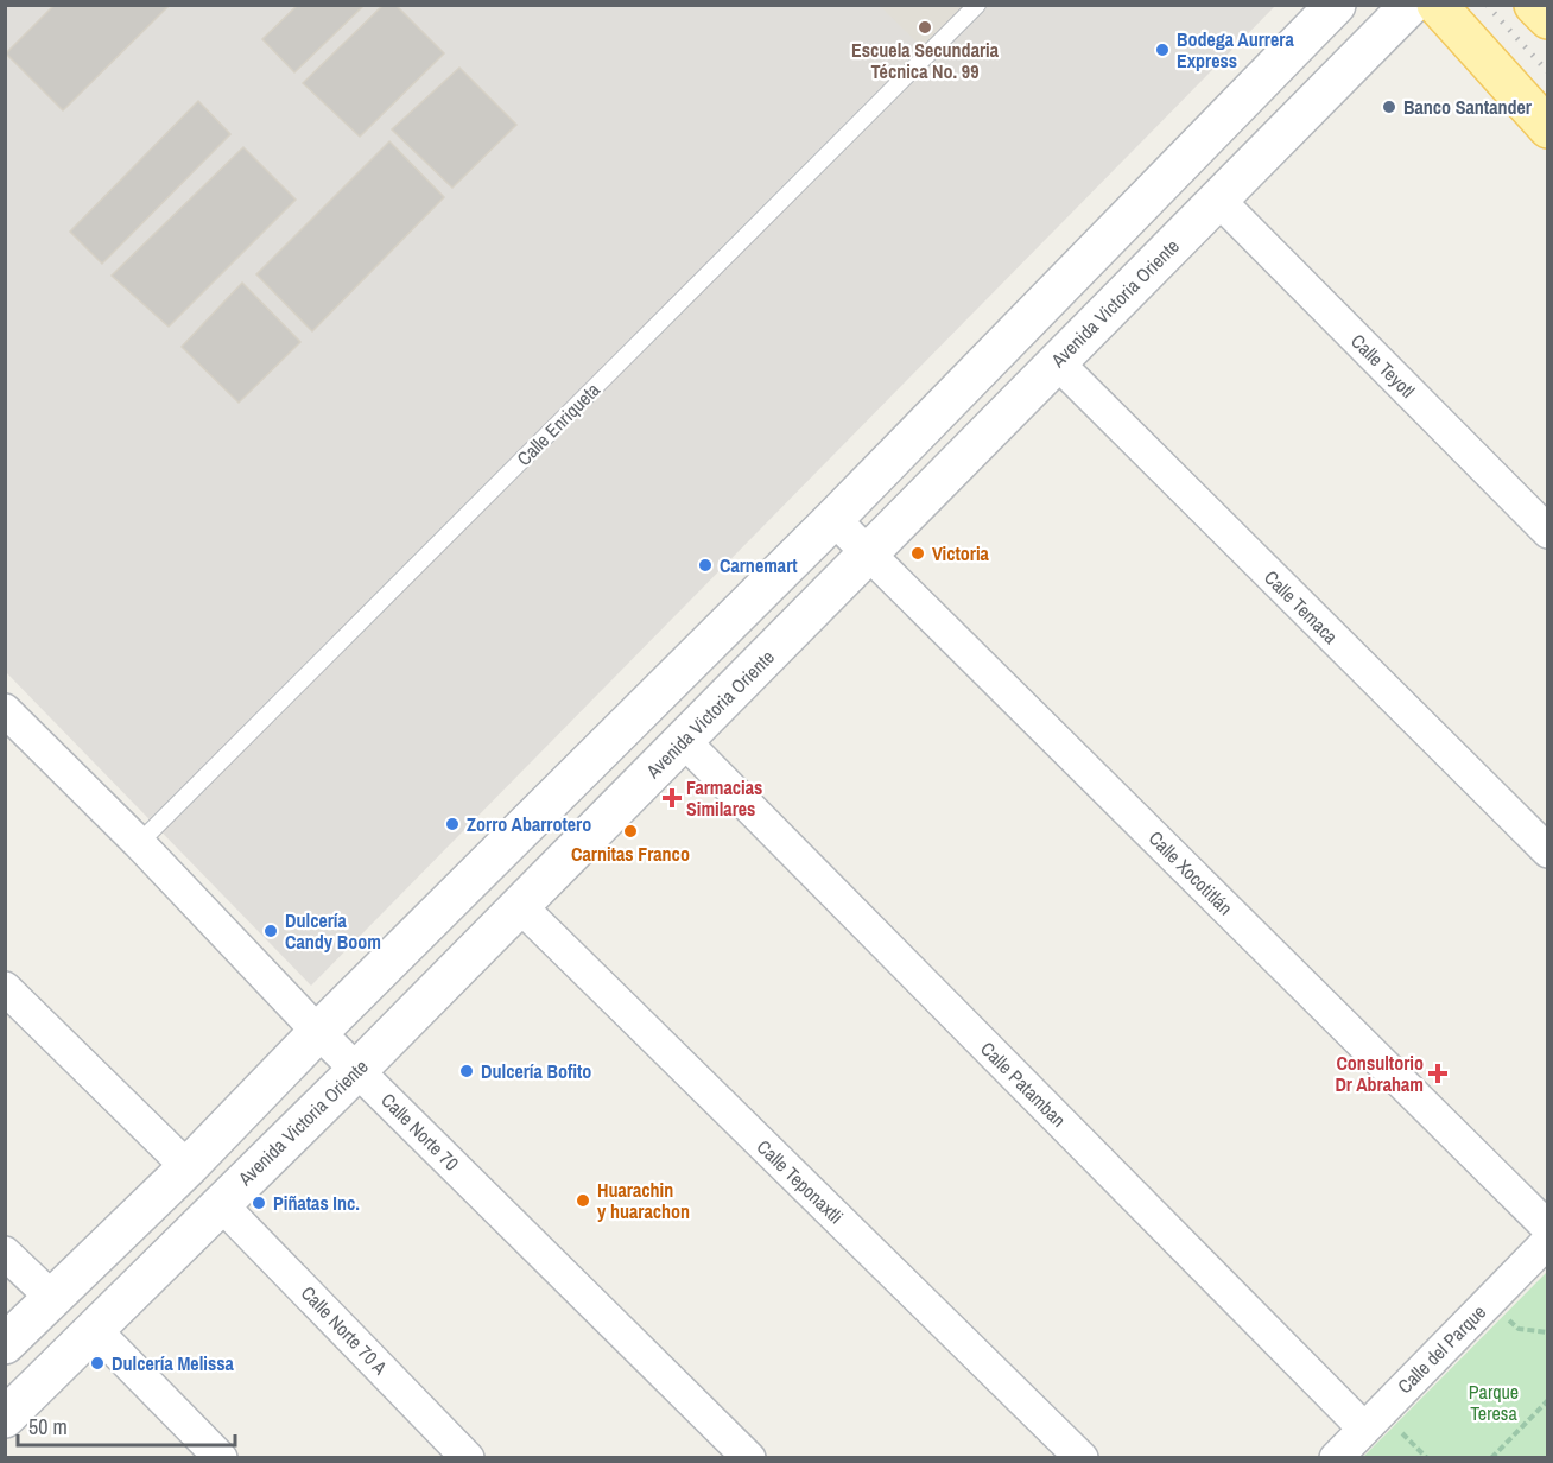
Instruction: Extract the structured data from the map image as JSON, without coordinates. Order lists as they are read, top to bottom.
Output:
{
  "streets": {
    "street": [
      "Avenida Victoria Oriente",
      "Calle Teyotl",
      "Calle Temaca",
      "Calle Xocotitlán",
      "Calle Patamban",
      "Calle Norte 70",
      "Calle Teponaxtli",
      "Calle Norte 70 A",
      "Calle del Parque"
    ],
    "lane": ["Calle Enriqueta"]
  },
  "crossings": [
    ["Avenida Victoria Oriente", "Calle Teyotl"],
    ["Avenida Victoria Oriente", "Calle Temaca"],
    ["Avenida Victoria Oriente", "Calle Xocotitlán"],
    ["Avenida Victoria Oriente", "Calle Patamban"],
    ["Avenida Victoria Oriente", "Calle Norte 70"],
    ["Avenida Victoria Oriente", "Calle Teponaxtli"],
    ["Avenida Victoria Oriente", "Calle Norte 70 A"],
    ["Calle Enriqueta", "Calle Norte 70"],
    ["Calle Patamban", "Calle del Parque"]
  ],
  "parks": ["Parque Teresa"],
  "places": {
    "other": [
      "Escuela Secundaria Técnica No. 99",
      "Bodega Aurrera Express",
      "Banco Santander",
      "Victoria",
      "Carnemart",
      "Zorro Abarrotero",
      "Carnitas Franco",
      "Dulcería Candy Boom",
      "Dulcería Bofito",
      "Huarachin y huarachon",
      "Piñatas Inc.",
      "Dulcería Melissa"
    ],
    "health": ["Farmacias Similares", "Consultorio Dr Abraham"]
  },
  "scale_bar": "50 m"
}
